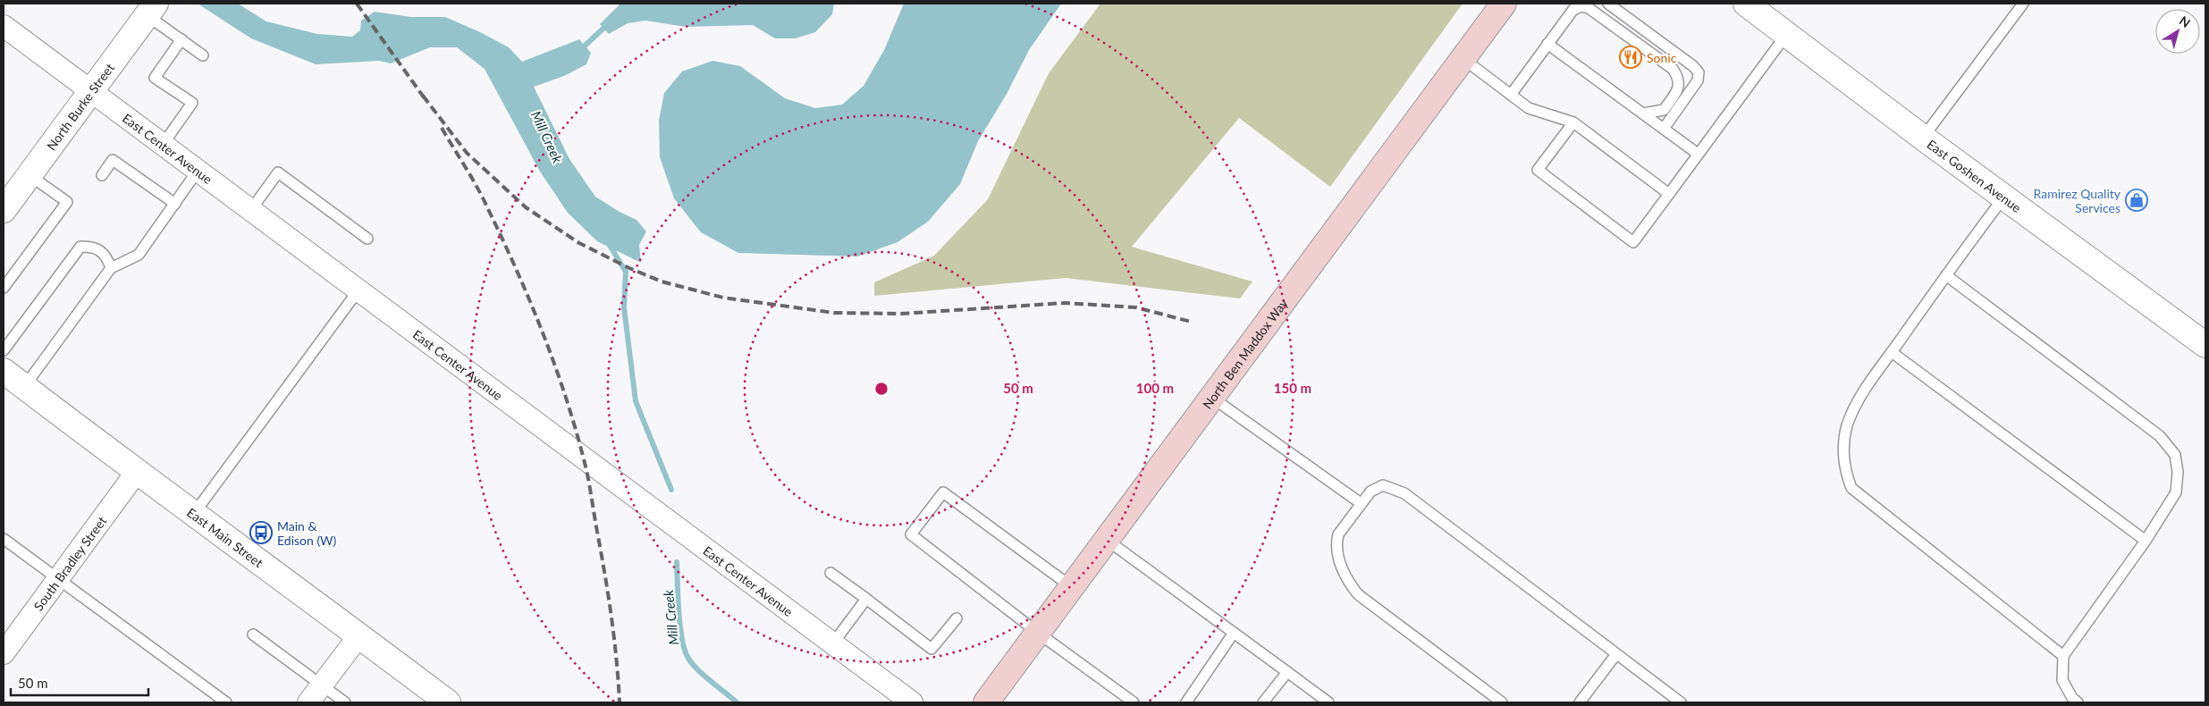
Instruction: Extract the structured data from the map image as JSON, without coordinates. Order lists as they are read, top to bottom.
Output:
{
  "streets": {
    "main road": ["North Ben Maddox Way"],
    "street": [
      "North Burke Street",
      "East Center Avenue",
      "East Goshen Avenue",
      "East Main Street",
      "South Bradley Street"
    ]
  },
  "crossings": [
    ["North Burke Street", "East Center Avenue"],
    ["East Main Street", "South Bradley Street"]
  ],
  "water": ["Mill Creek"],
  "places": {
    "restaurant": ["Sonic"],
    "shop": ["Ramirez Quality Services"],
    "bus stop": ["Main & Edison (W)"]
  },
  "scale_bar": "50 m",
  "north": "top right",
  "rings": ["50 m", "100 m", "150 m"]
}
